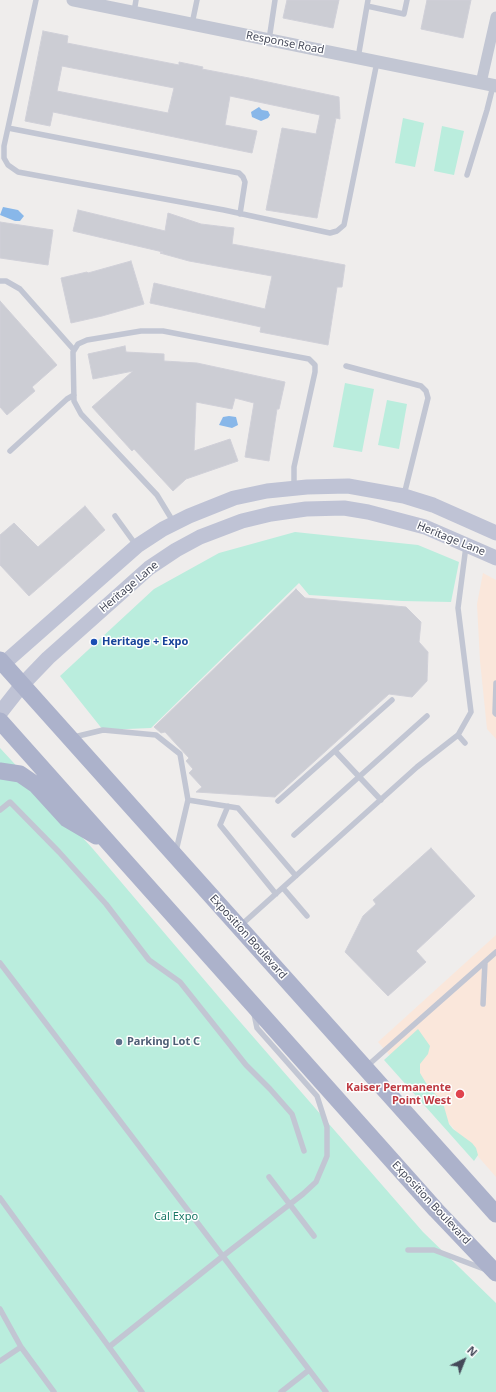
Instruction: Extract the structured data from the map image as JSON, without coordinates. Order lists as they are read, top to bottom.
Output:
{
  "streets": {
    "main road": ["Heritage Lane", "Exposition Boulevard"],
    "street": ["Response Road"]
  },
  "crossings": [
    ["Heritage Lane", "Exposition Boulevard"]
  ],
  "parks": ["Cal Expo"],
  "places": ["Heritage + Expo", "Parking Lot C", "Kaiser Permanente Point West"],
  "north": "top right"
}
